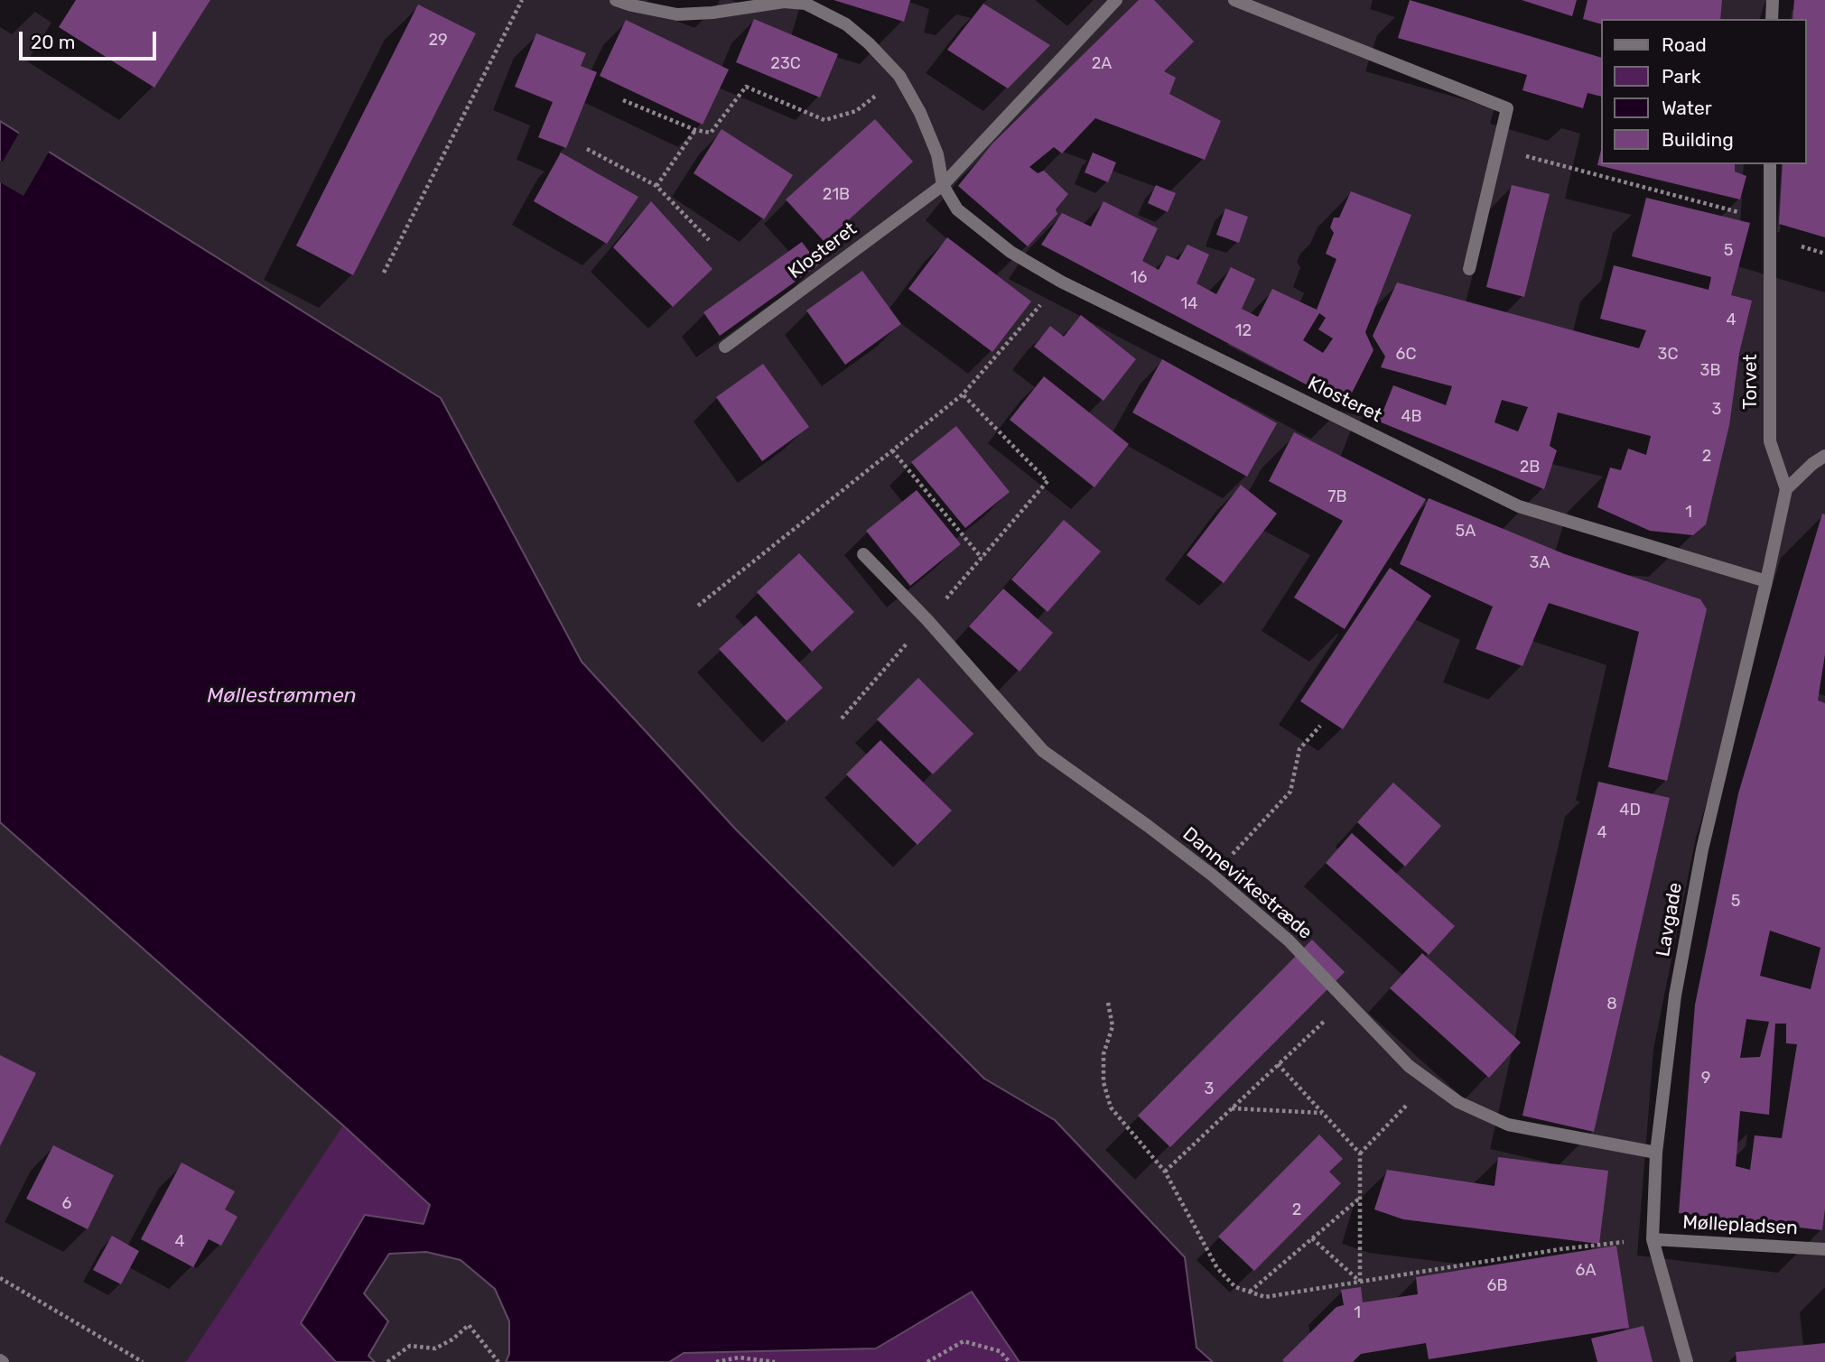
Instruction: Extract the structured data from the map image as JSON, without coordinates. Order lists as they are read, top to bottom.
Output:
{
  "streets": {
    "street": [
      "Klosteret",
      "Torvet",
      "Dannevirkestræde",
      "Lavgade",
      "Møllepladsen"
    ]
  },
  "crossings": [
    ["Klosteret", "Lavgade"],
    ["Torvet", "Lavgade"],
    ["Dannevirkestræde", "Lavgade"],
    ["Lavgade", "Møllepladsen"]
  ],
  "water": ["Møllestrømmen"],
  "house_numbers": [
    "29",
    "23C",
    "2A",
    "21B",
    "5",
    "16",
    "14",
    "4",
    "12",
    "6C",
    "3C",
    "3B",
    "3",
    "4B",
    "2",
    "2B",
    "7B",
    "1",
    "5A",
    "3A",
    "4D",
    "4",
    "5",
    "8",
    "9",
    "3",
    "6",
    "2",
    "4",
    "6A",
    "6B",
    "1"
  ],
  "legend": [
    "Road",
    "Park",
    "Water",
    "Building"
  ],
  "scale_bar": "20 m"
}
